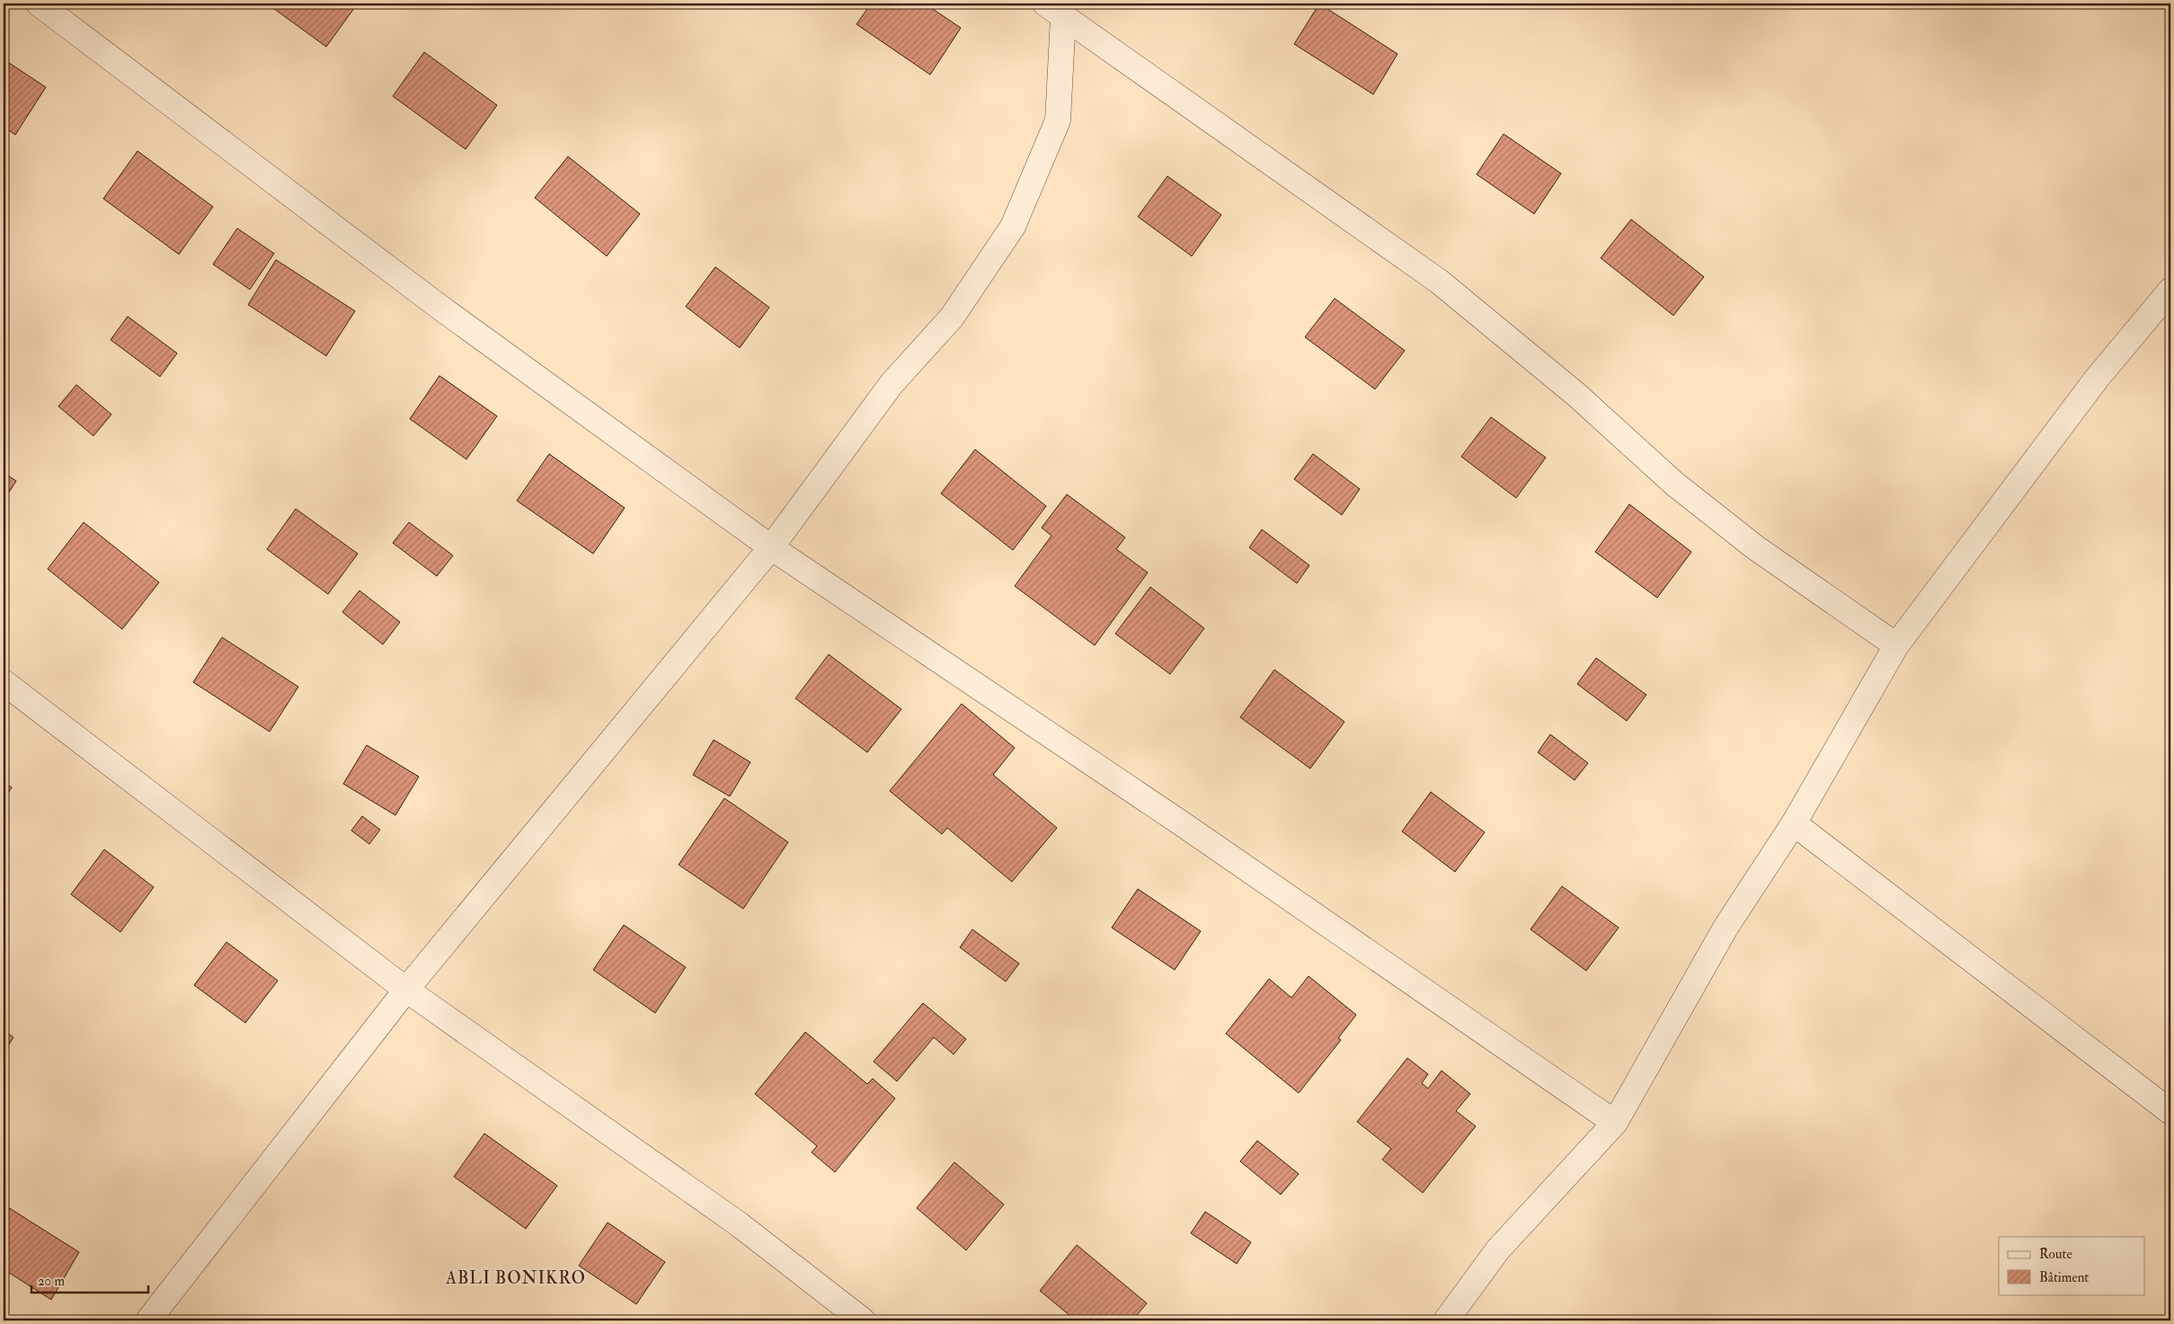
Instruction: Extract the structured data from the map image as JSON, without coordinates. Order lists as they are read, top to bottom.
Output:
{
  "districts": ["ABLI BONIKRO"],
  "legend": ["Route", "Bâtiment"],
  "scale_bar": "20 m"
}
